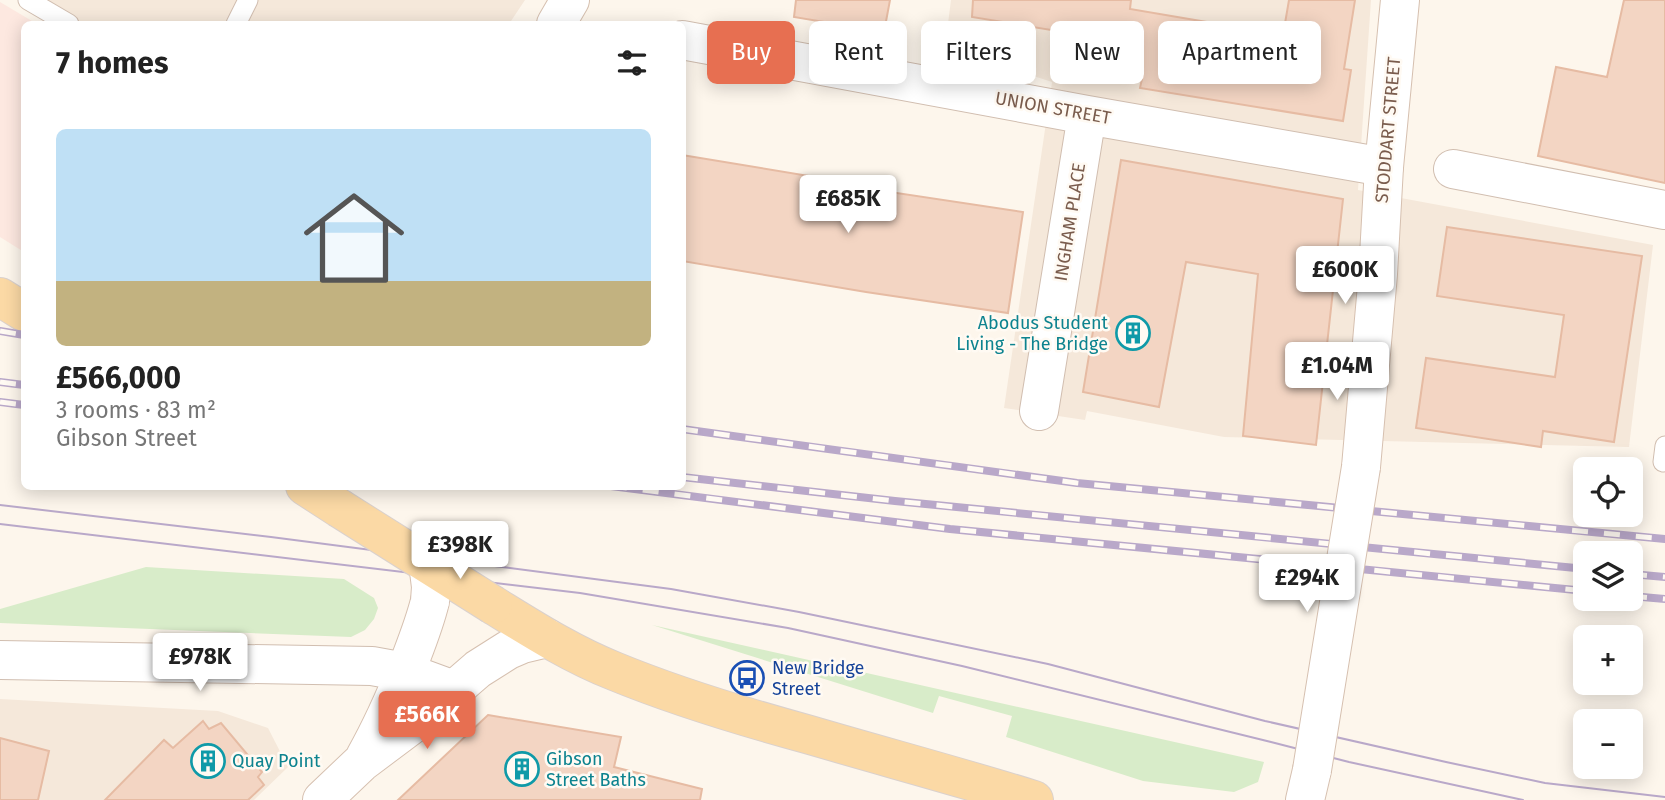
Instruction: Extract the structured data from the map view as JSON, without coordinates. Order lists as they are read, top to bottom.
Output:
{
  "streets": {
    "street": ["UNION STREET", "STODDART STREET", "INGHAM PLACE"]
  },
  "crossings": [
    ["UNION STREET", "STODDART STREET"],
    ["UNION STREET", "INGHAM PLACE"]
  ],
  "places": {
    "building": ["Abodus Student Living - The Bridge", "Quay Point", "Gibson Street Baths"],
    "bus stop": ["New Bridge Street"]
  },
  "page": {
    "chip": [
      "Buy",
      "Rent",
      "Filters",
      "New",
      "Apartment"
    ],
    "heading": "7 homes",
    "list": [
      {
        "name": "£566,000",
        "note": "3 rooms · 83 m² · Gibson Street"
      }
    ],
    "price": [
      "£685K",
      "£600K",
      "£1.04M",
      "£398K",
      "£294K",
      "£978K",
      "£566K"
    ],
    "map_buttons": ["+", "−"]
  }
}
